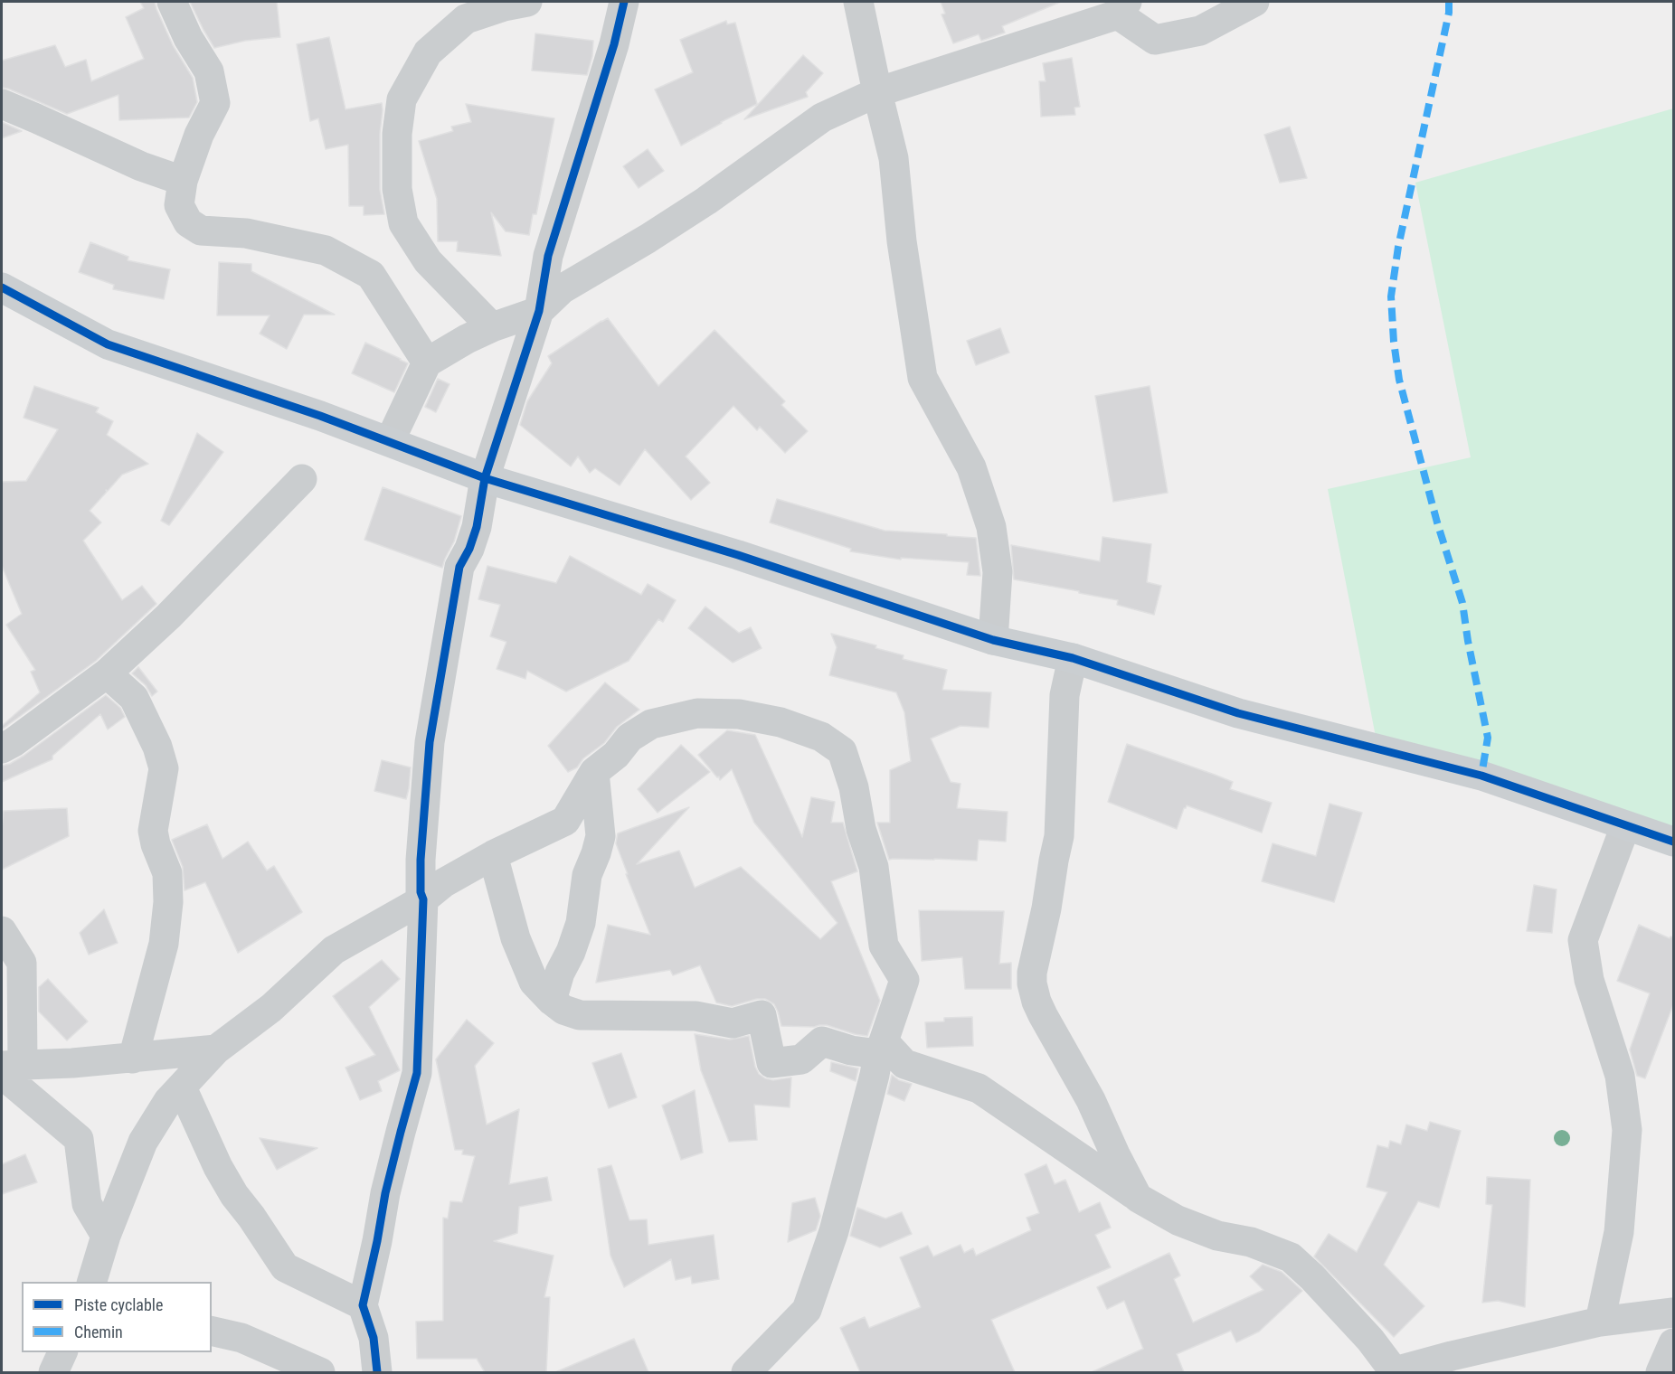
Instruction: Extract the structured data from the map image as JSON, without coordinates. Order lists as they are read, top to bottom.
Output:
{
  "legend": ["Piste cyclable", "Chemin"]
}
